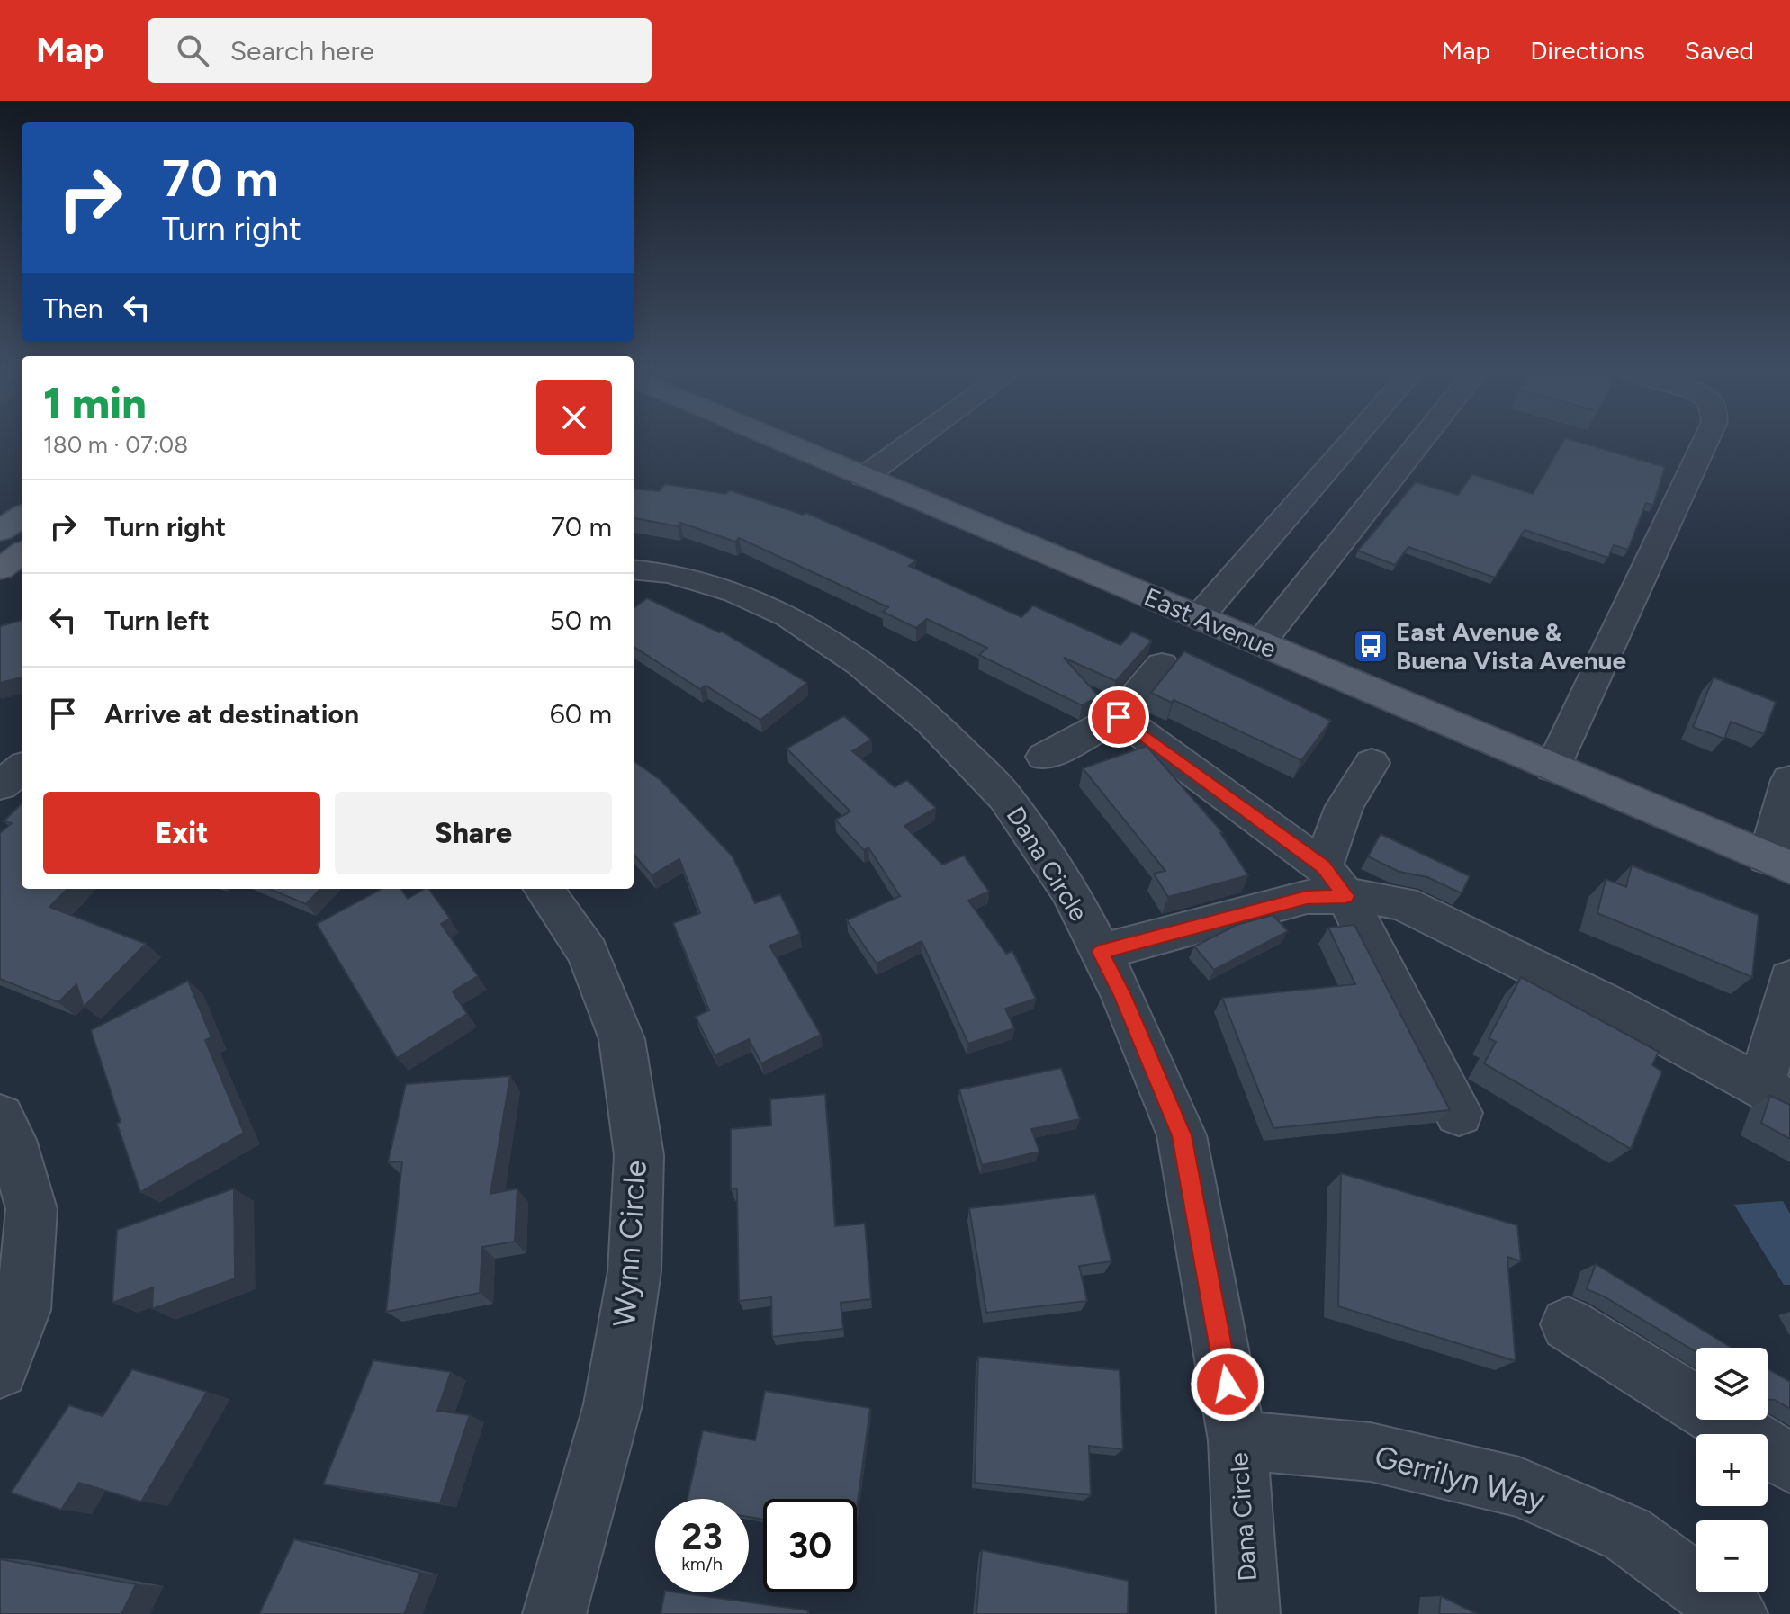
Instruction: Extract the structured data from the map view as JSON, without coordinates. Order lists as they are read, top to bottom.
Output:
{
  "streets": {
    "main road": ["East Avenue"],
    "street": ["Dana Circle", "Wynn Circle", "Gerrilyn Way"]
  },
  "crossings": [
    ["Dana Circle", "Gerrilyn Way"]
  ],
  "places": {
    "bus stop": ["East Avenue & Buena Vista Avenue"]
  },
  "page": {
    "header": "Map",
    "search": "Search here",
    "nav": ["Map", "Directions", "Saved"],
    "turn": ["70 m", "Turn right"],
    "then": "Then",
    "heading": ["1 min", "180 m · 07:08"],
    "list": [
      {
        "name": "Turn right",
        "value": "70 m"
      },
      {
        "name": "Turn left",
        "value": "50 m"
      },
      {
        "name": "Arrive at destination",
        "value": "60 m"
      }
    ],
    "buttons": ["Exit", "Share"],
    "map_buttons": ["+", "−"],
    "speed": "23 km/h",
    "limit": "30"
  }
}
